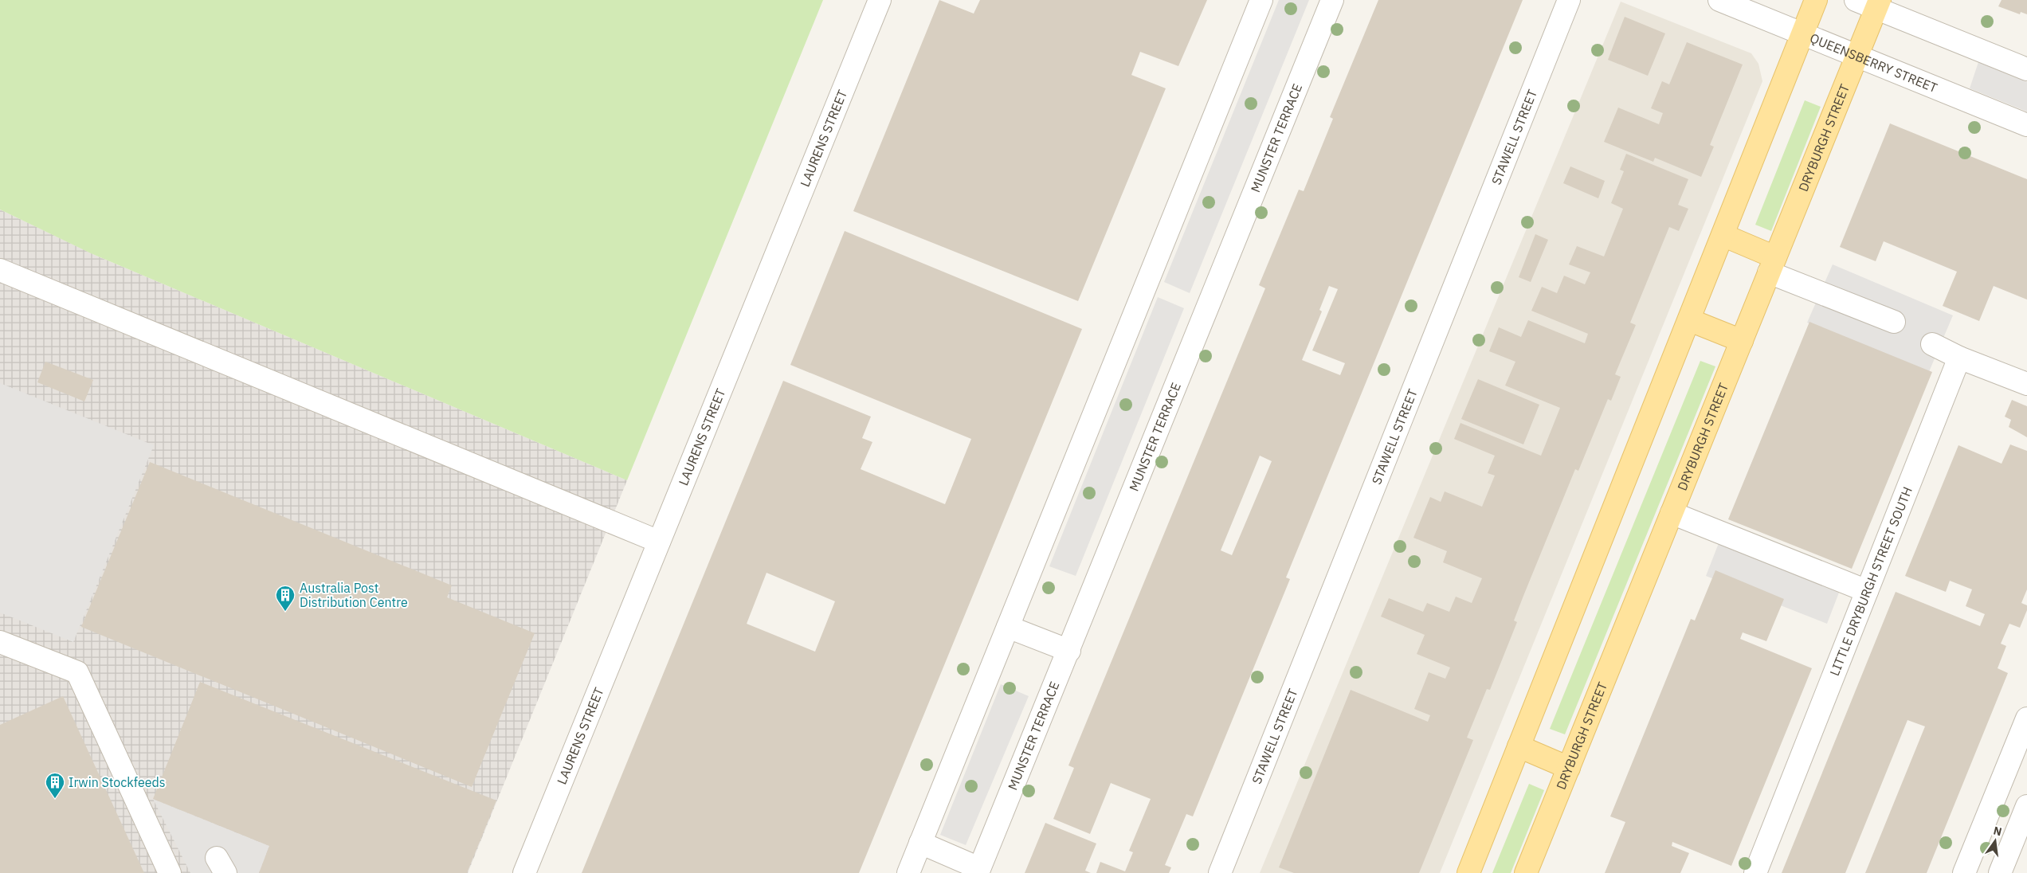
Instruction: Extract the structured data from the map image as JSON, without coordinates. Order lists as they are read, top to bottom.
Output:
{
  "streets": {
    "main road": ["DRYBURGH STREET"],
    "street": [
      "QUEENSBERRY STREET",
      "STAWELL STREET",
      "LAURENS STREET",
      "MUNSTER TERRACE",
      "LITTLE DRYBURGH STREET SOUTH"
    ]
  },
  "crossings": [
    ["QUEENSBERRY STREET", "DRYBURGH STREET"]
  ],
  "places": {
    "building": ["Australia Post Distribution Centre", "Irwin Stockfeeds"]
  },
  "north": "top"
}
